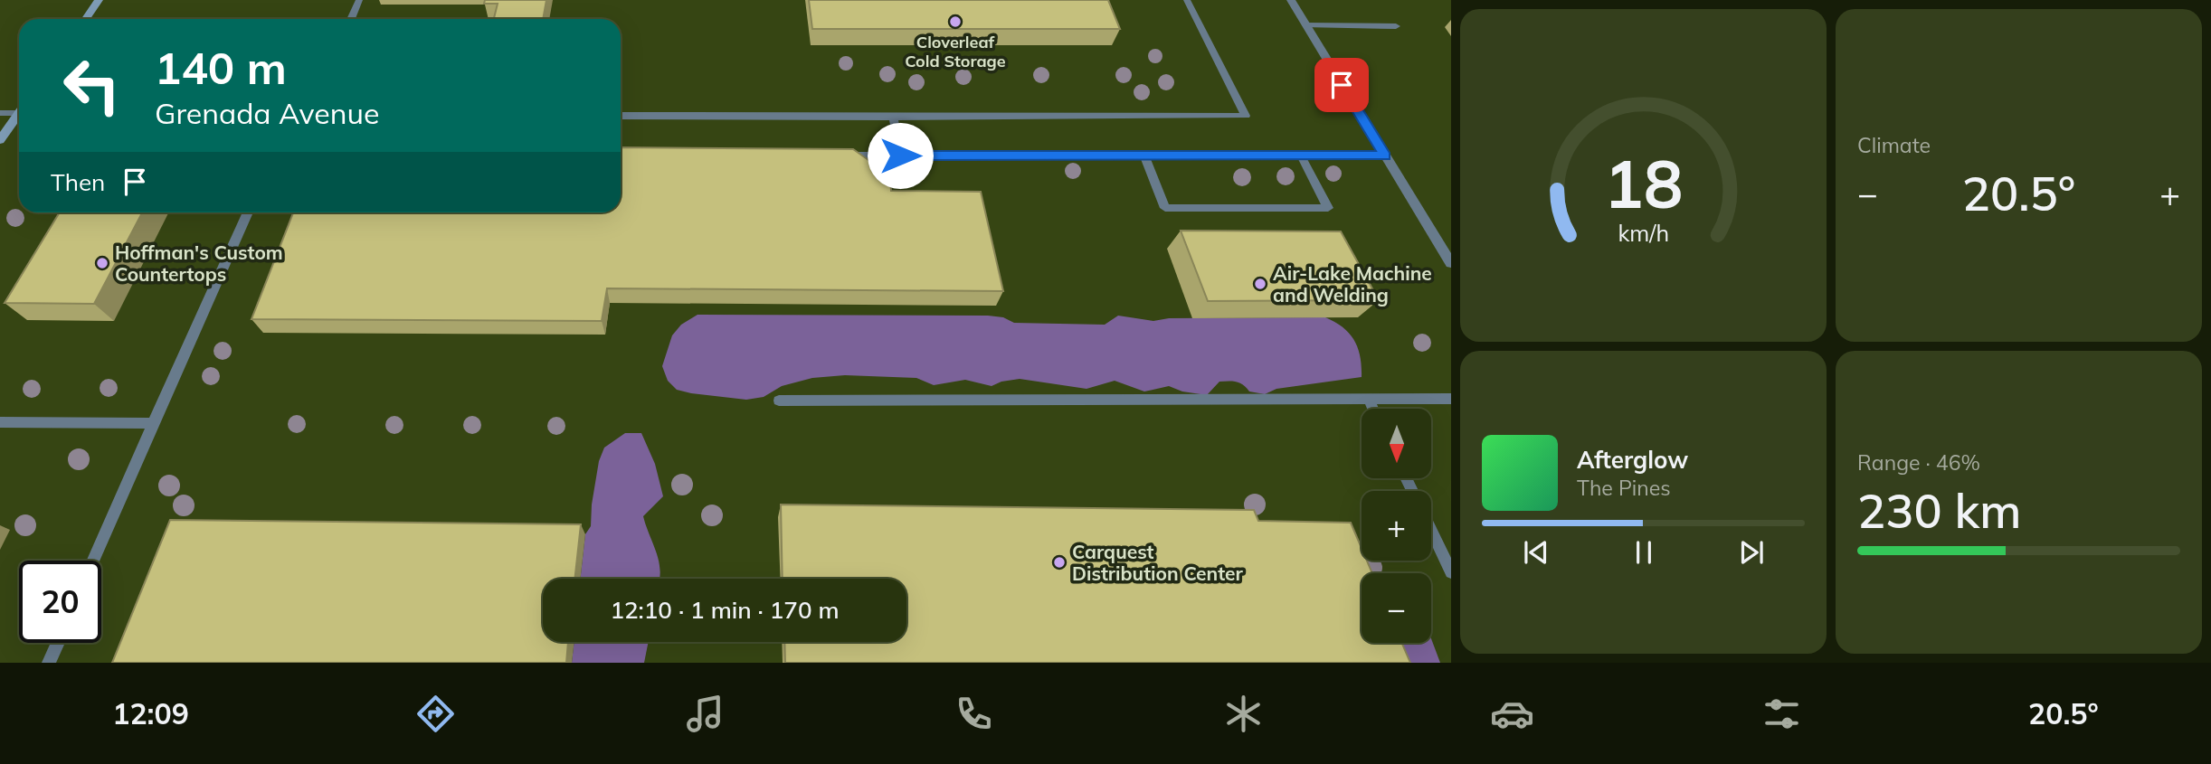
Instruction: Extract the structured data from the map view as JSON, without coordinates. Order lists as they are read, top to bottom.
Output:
{
  "places": [
    "Cloverleaf Cold Storage",
    "Hoffman's Custom Countertops",
    "Air-Lake Machine and Welding",
    "Carquest Distribution Center"
  ],
  "north": "bottom",
  "page": {
    "tile": [
      "Climate",
      ["Range · 46%", "230 km"]
    ],
    "turn": ["140 m", "Grenada Avenue"],
    "then": "Then",
    "heat": ["−", "20.5°", "+"],
    "map_buttons": ["+", "−"],
    "song": ["Afterglow", "The Pines"],
    "limit": "20",
    "trip": "12:10 · 1 min · 170 m",
    "tabs": ["12:09", "20.5°"],
    "gauge": ["18", "km/h"]
  }
}
